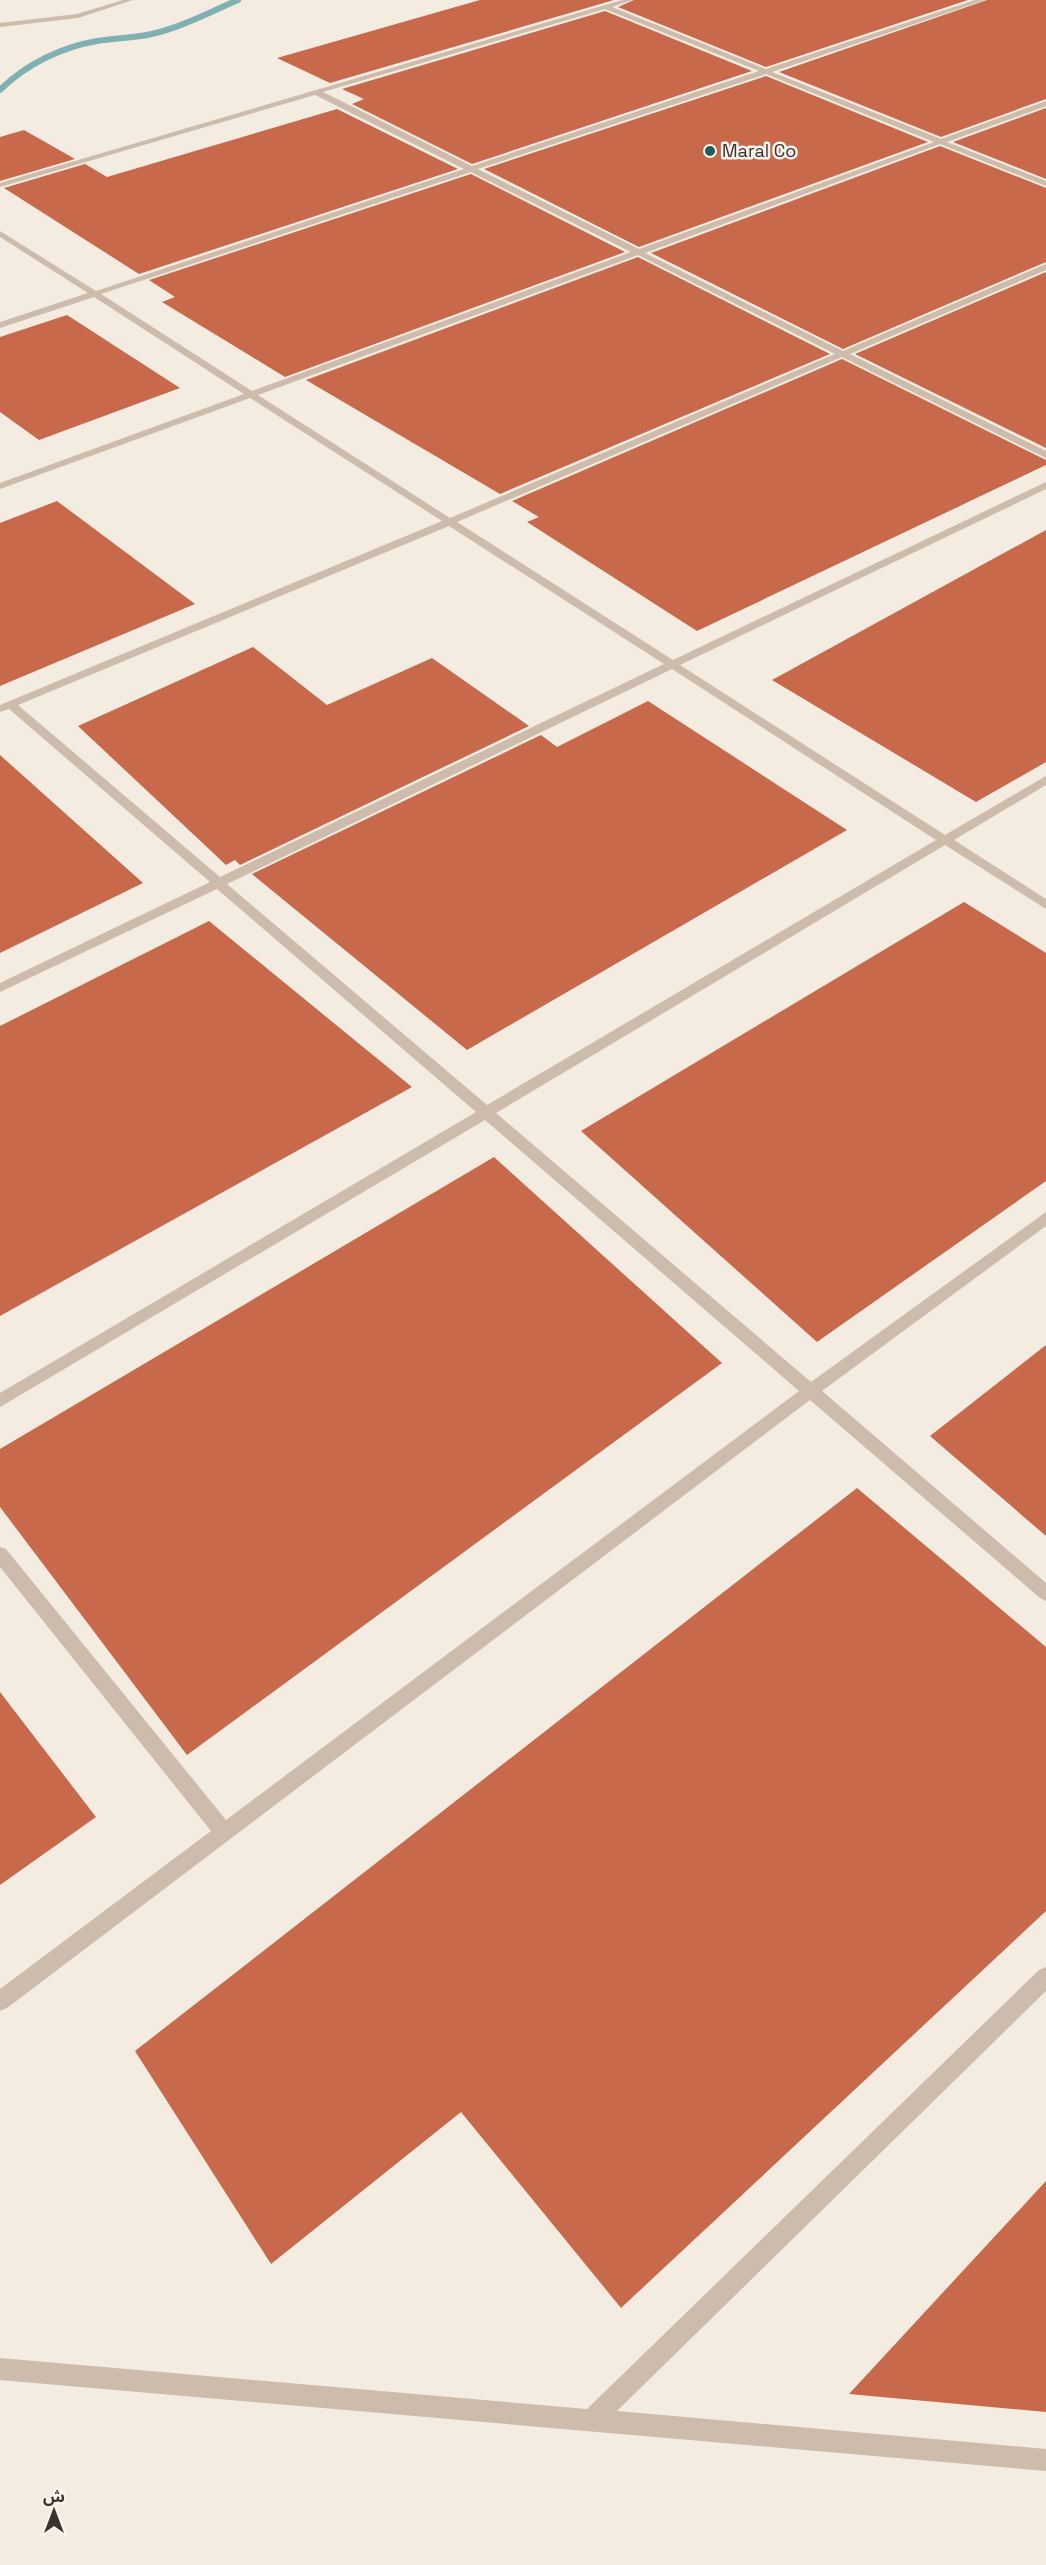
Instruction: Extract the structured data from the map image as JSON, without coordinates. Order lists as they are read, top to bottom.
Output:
{
  "places": ["Maral Co"],
  "north": "top"
}
